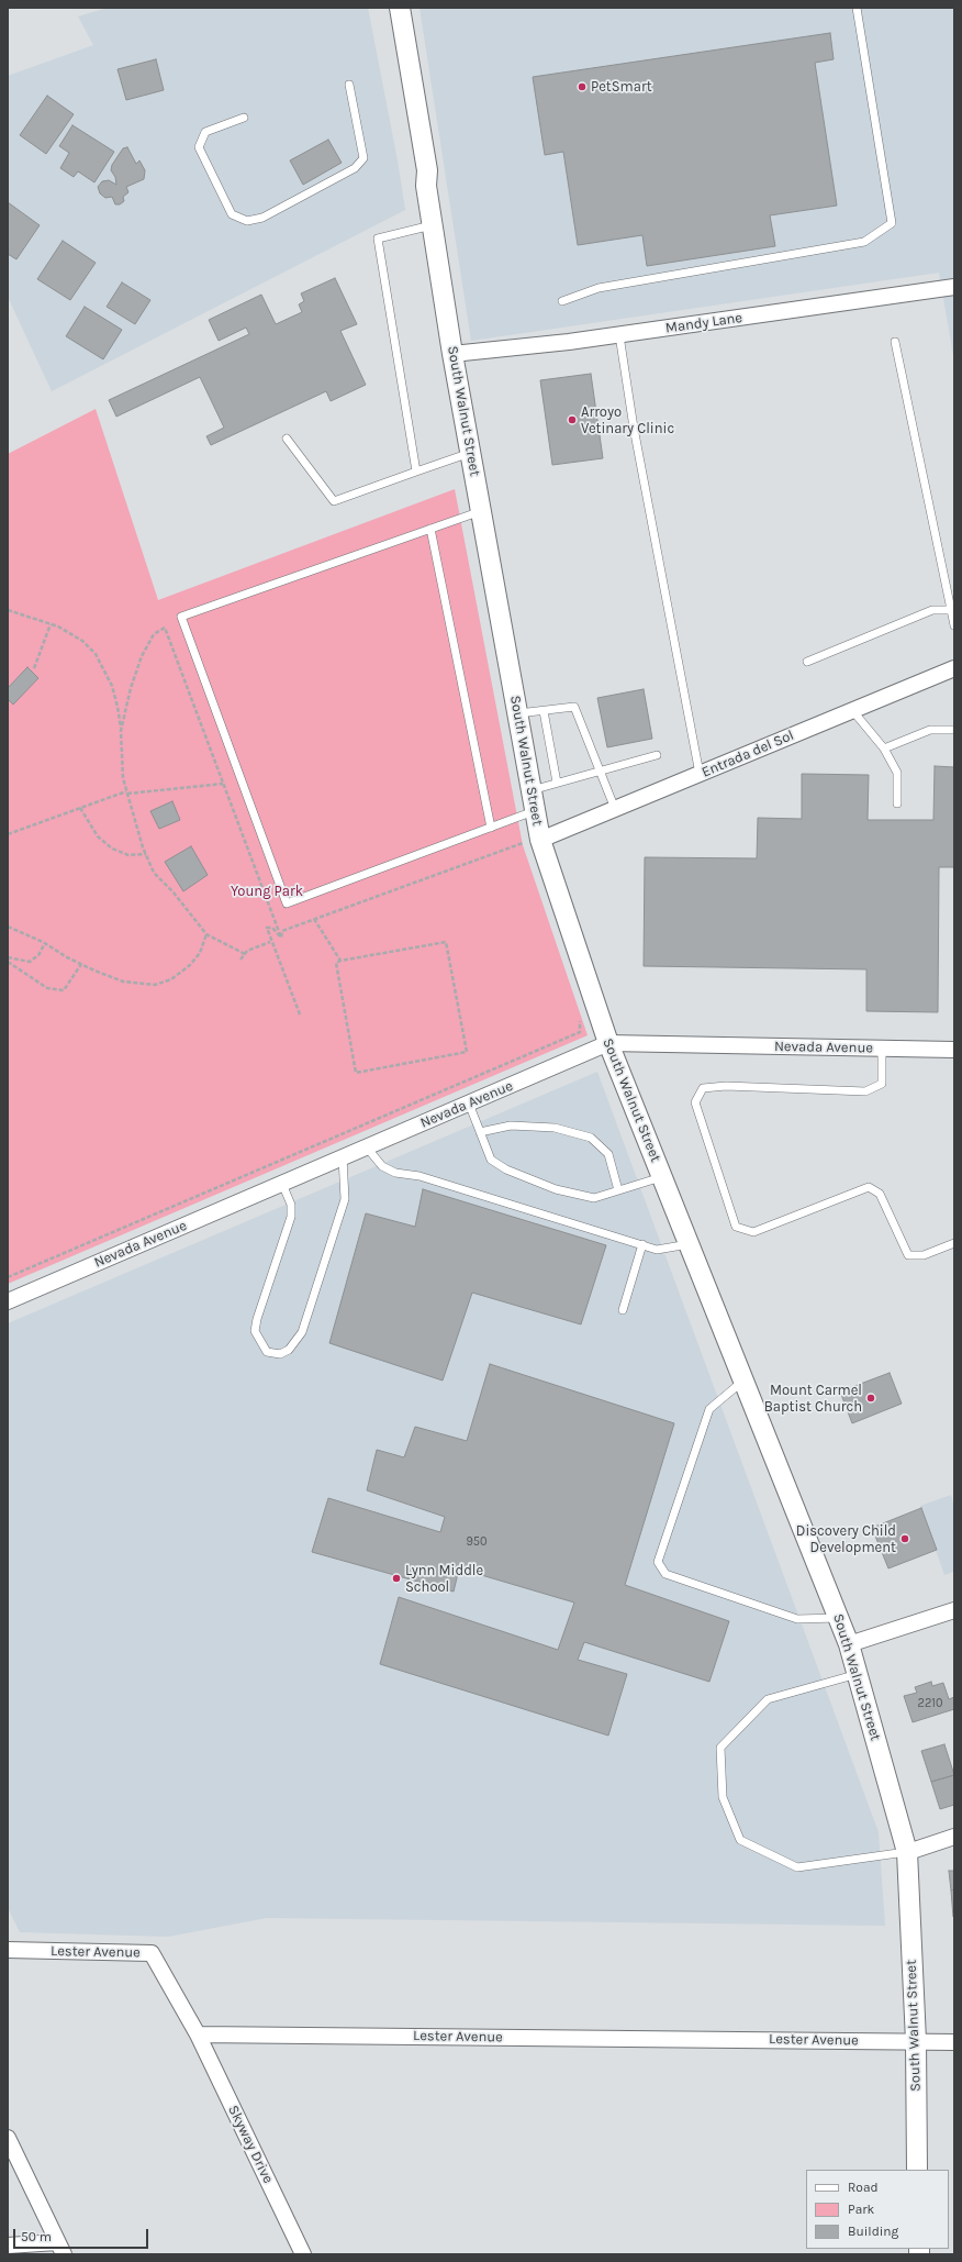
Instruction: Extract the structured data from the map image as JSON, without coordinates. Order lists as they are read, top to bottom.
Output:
{
  "streets": {
    "street": [
      "Mandy Lane",
      "South Walnut Street",
      "Entrada del Sol",
      "Nevada Avenue",
      "Lester Avenue",
      "Skyway Drive"
    ]
  },
  "crossings": [
    ["Mandy Lane", "South Walnut Street"],
    ["South Walnut Street", "Entrada del Sol"],
    ["South Walnut Street", "Nevada Avenue"],
    ["South Walnut Street", "Lester Avenue"],
    ["Lester Avenue", "Skyway Drive"]
  ],
  "parks": ["Young Park"],
  "places": [
    "PetSmart",
    "Arroyo Vetinary Clinic",
    "Mount Carmel Baptist Church",
    "Discovery Child Development",
    "Lynn Middle School"
  ],
  "house_numbers": ["950", "2210"],
  "legend": ["Road", "Park", "Building"],
  "scale_bar": "50 m"
}
